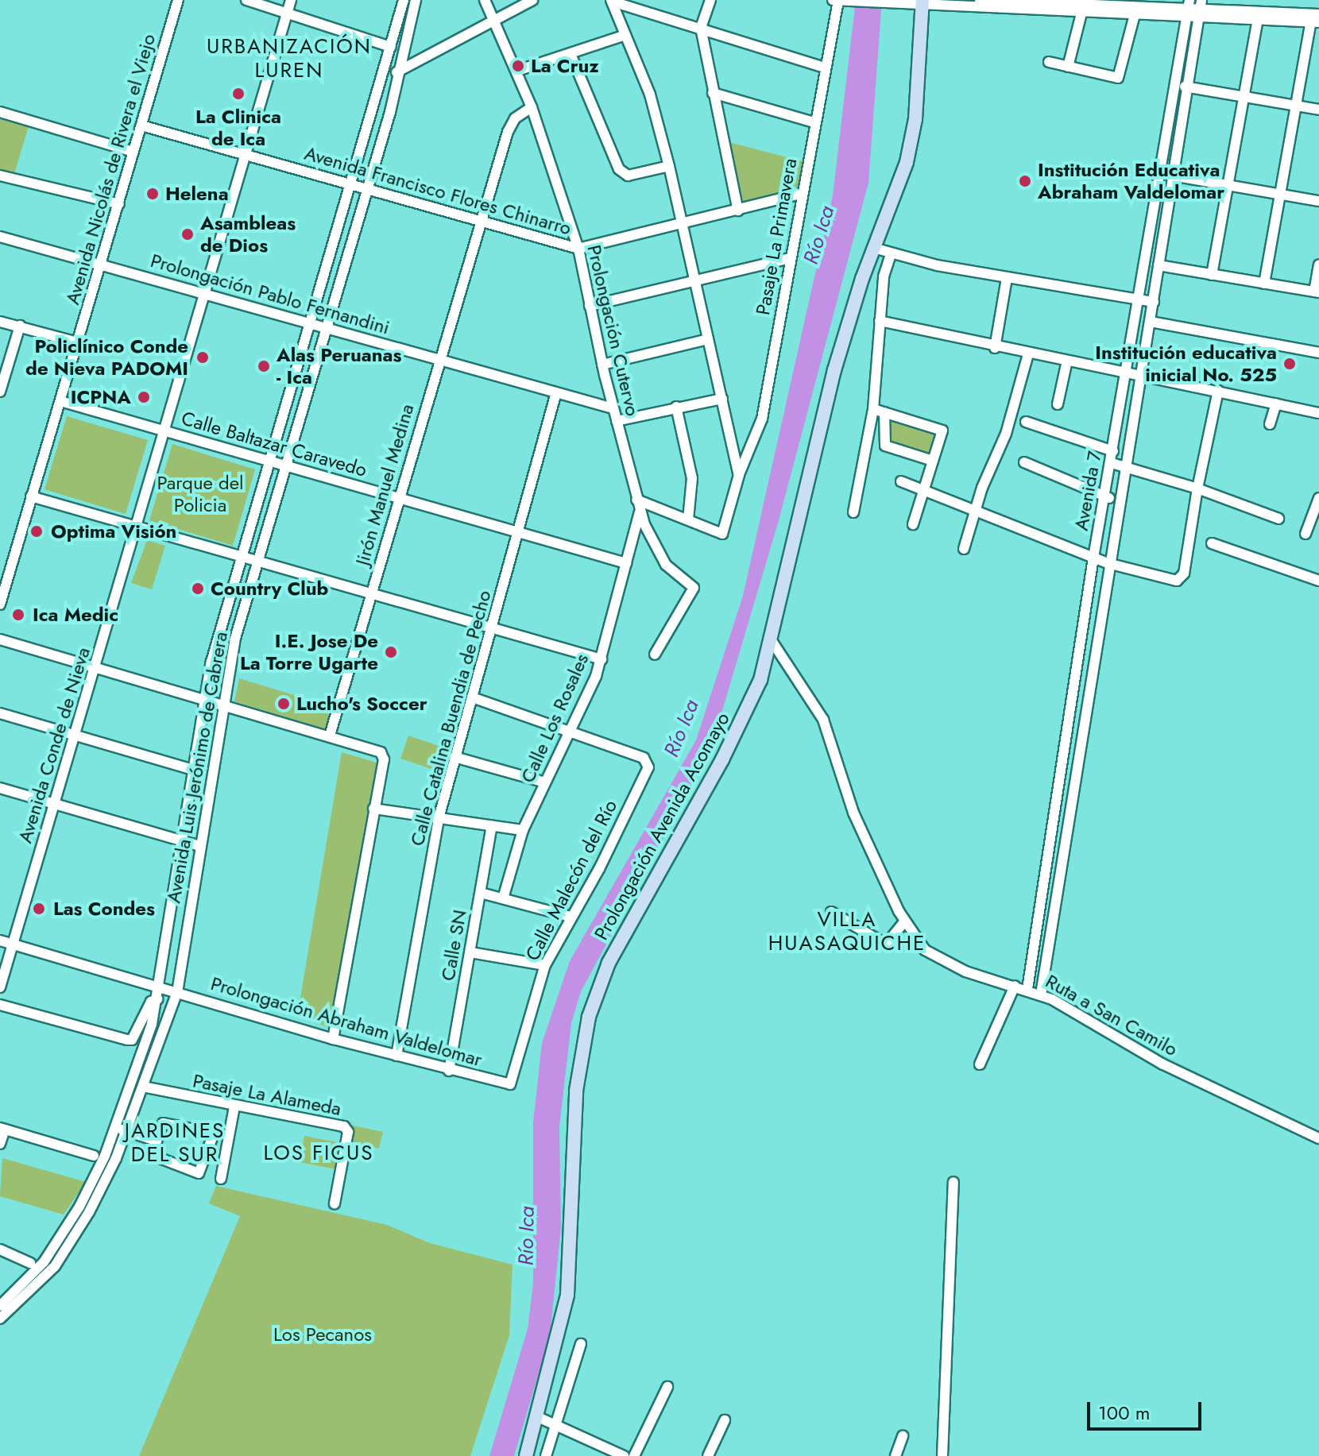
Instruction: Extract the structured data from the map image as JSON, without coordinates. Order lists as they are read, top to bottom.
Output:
{
  "streets": {
    "main road": ["Prolongación Avenida Acomayo"],
    "street": [
      "Avenida Nicolás de Rivera el Viejo",
      "Avenida Francisco Flores Chinarro",
      "Pasaje La Primavera",
      "Prolongación Pablo Fernandini",
      "Prolongación Cutervo",
      "Calle Baltazar Caravedo",
      "Jirón Manuel Medina",
      "Avenida 7",
      "Calle Catalina Buendia de Pecho",
      "Calle Los Rosales",
      "Avenida Conde de Nieva",
      "Avenida Luis Jerónimo de Cabrera",
      "Calle Malecón del Río",
      "Calle SN",
      "Ruta a San Camilo",
      "Prolongación Abraham Valdelomar",
      "Pasaje La Alameda"
    ]
  },
  "crossings": [
    ["Avenida Nicolás de Rivera el Viejo", "Avenida Francisco Flores Chinarro"],
    ["Avenida Nicolás de Rivera el Viejo", "Prolongación Pablo Fernandini"],
    ["Avenida Nicolás de Rivera el Viejo", "Calle Baltazar Caravedo"],
    ["Avenida Francisco Flores Chinarro", "Pasaje La Primavera"],
    ["Avenida Francisco Flores Chinarro", "Prolongación Cutervo"],
    ["Avenida Francisco Flores Chinarro", "Jirón Manuel Medina"],
    ["Avenida Francisco Flores Chinarro", "Avenida Conde de Nieva"],
    ["Avenida Francisco Flores Chinarro", "Avenida Luis Jerónimo de Cabrera"],
    ["Prolongación Pablo Fernandini", "Prolongación Cutervo"],
    ["Prolongación Pablo Fernandini", "Jirón Manuel Medina"],
    ["Prolongación Pablo Fernandini", "Calle Catalina Buendia de Pecho"],
    ["Prolongación Pablo Fernandini", "Avenida Conde de Nieva"],
    ["Prolongación Pablo Fernandini", "Avenida Luis Jerónimo de Cabrera"],
    ["Prolongación Cutervo", "Jirón Manuel Medina"],
    ["Prolongación Cutervo", "Calle Los Rosales"],
    ["Calle Baltazar Caravedo", "Jirón Manuel Medina"],
    ["Calle Baltazar Caravedo", "Calle Catalina Buendia de Pecho"],
    ["Calle Baltazar Caravedo", "Calle Los Rosales"],
    ["Calle Baltazar Caravedo", "Avenida Conde de Nieva"],
    ["Calle Baltazar Caravedo", "Avenida Luis Jerónimo de Cabrera"],
    ["Avenida 7", "Ruta a San Camilo"],
    ["Calle Catalina Buendia de Pecho", "Prolongación Abraham Valdelomar"],
    ["Calle Los Rosales", "Calle Malecón del Río"],
    ["Avenida Conde de Nieva", "Prolongación Abraham Valdelomar"],
    ["Avenida Luis Jerónimo de Cabrera", "Prolongación Abraham Valdelomar"],
    ["Avenida Luis Jerónimo de Cabrera", "Pasaje La Alameda"],
    ["Prolongación Avenida Acomayo", "Ruta a San Camilo"],
    ["Calle Malecón del Río", "Prolongación Abraham Valdelomar"],
    ["Calle SN", "Prolongación Abraham Valdelomar"]
  ],
  "districts": [
    "URBANIZACIÓN LUREN",
    "VILLA HUASAQUICHE",
    "JARDINES DEL SUR",
    "LOS FICUS"
  ],
  "water": ["Río Ica"],
  "parks": ["Parque del Policia", "Los Pecanos"],
  "places": [
    "La Cruz",
    "La Clinica de Ica",
    "Institución Educativa Abraham Valdelomar",
    "Helena",
    "Asambleas de Dios",
    "Policlínico Conde de Nieva PADOMI",
    "Institución educativa inicial No. 525",
    "Alas Peruanas - Ica",
    "ICPNA",
    "Optima Visión",
    "Country Club",
    "Ica Medic",
    "I.E. Jose De La Torre Ugarte",
    "Lucho's Soccer",
    "Las Condes"
  ],
  "scale_bar": "100 m"
}
